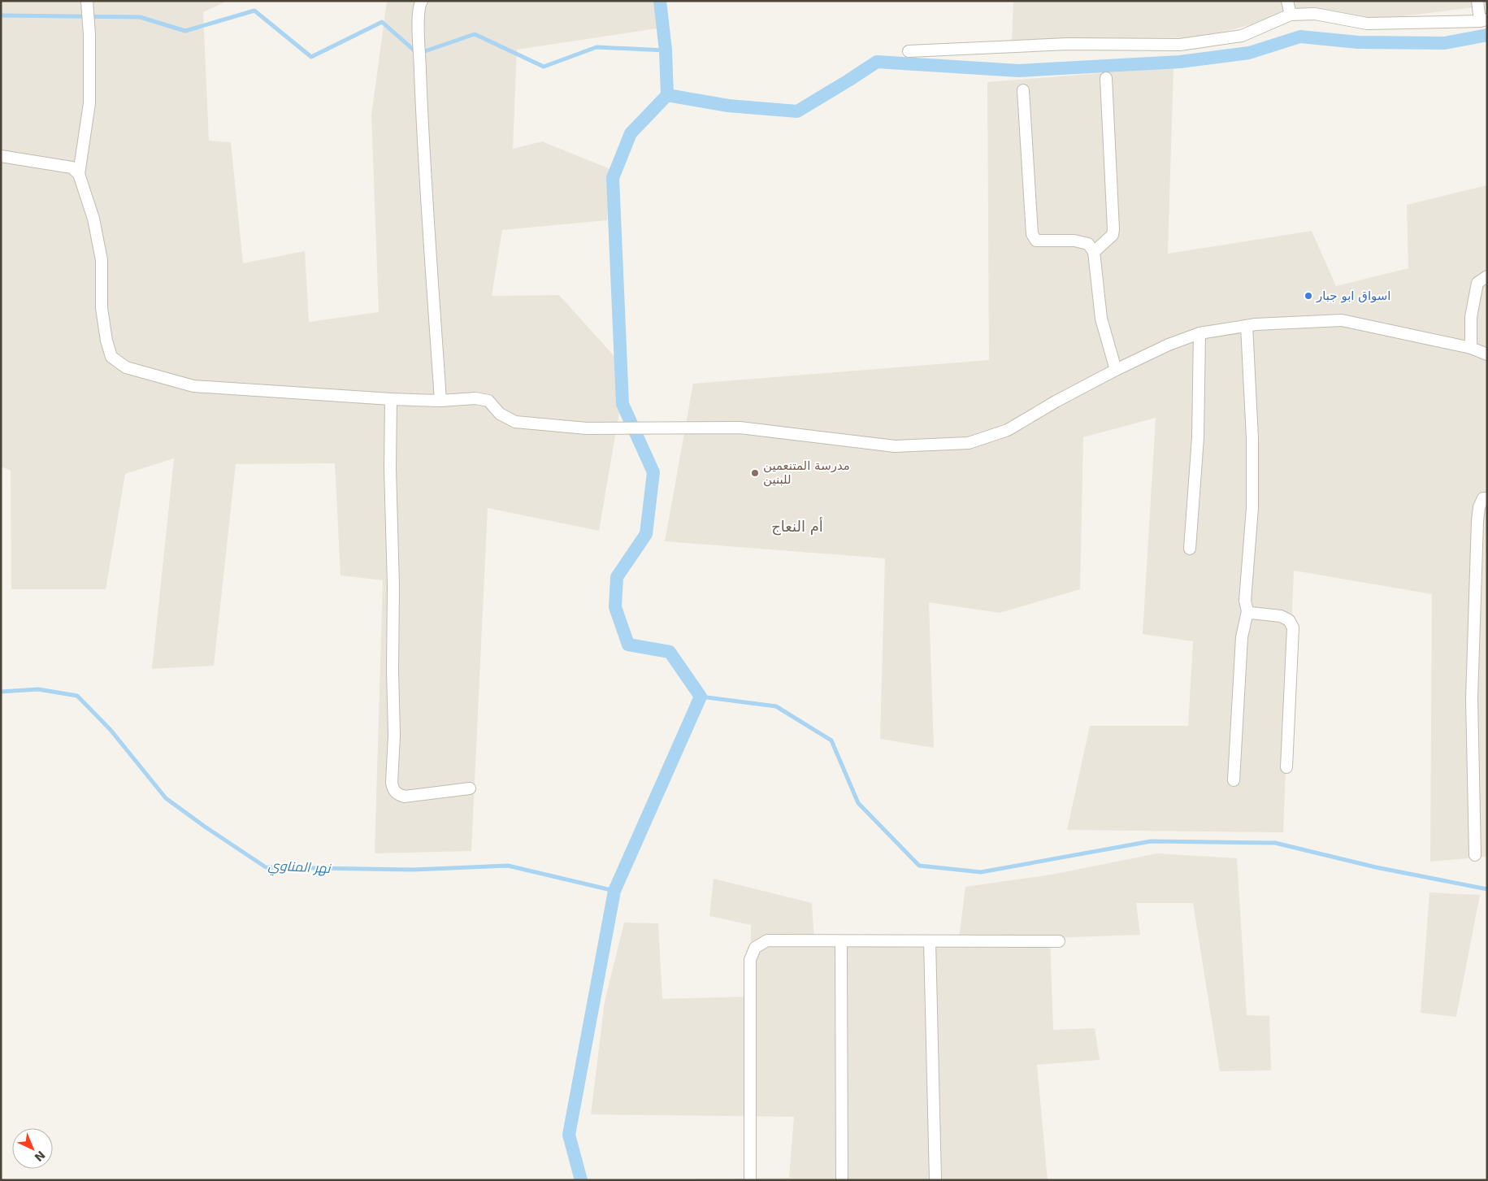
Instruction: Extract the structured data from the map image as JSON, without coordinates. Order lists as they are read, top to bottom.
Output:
{
  "districts": ["أم النعاج"],
  "water": ["نهر المناوي"],
  "places": ["اسواق ابو جبار", "مدرسة المتنعمين للبنين"],
  "north": "bottom right"
}
